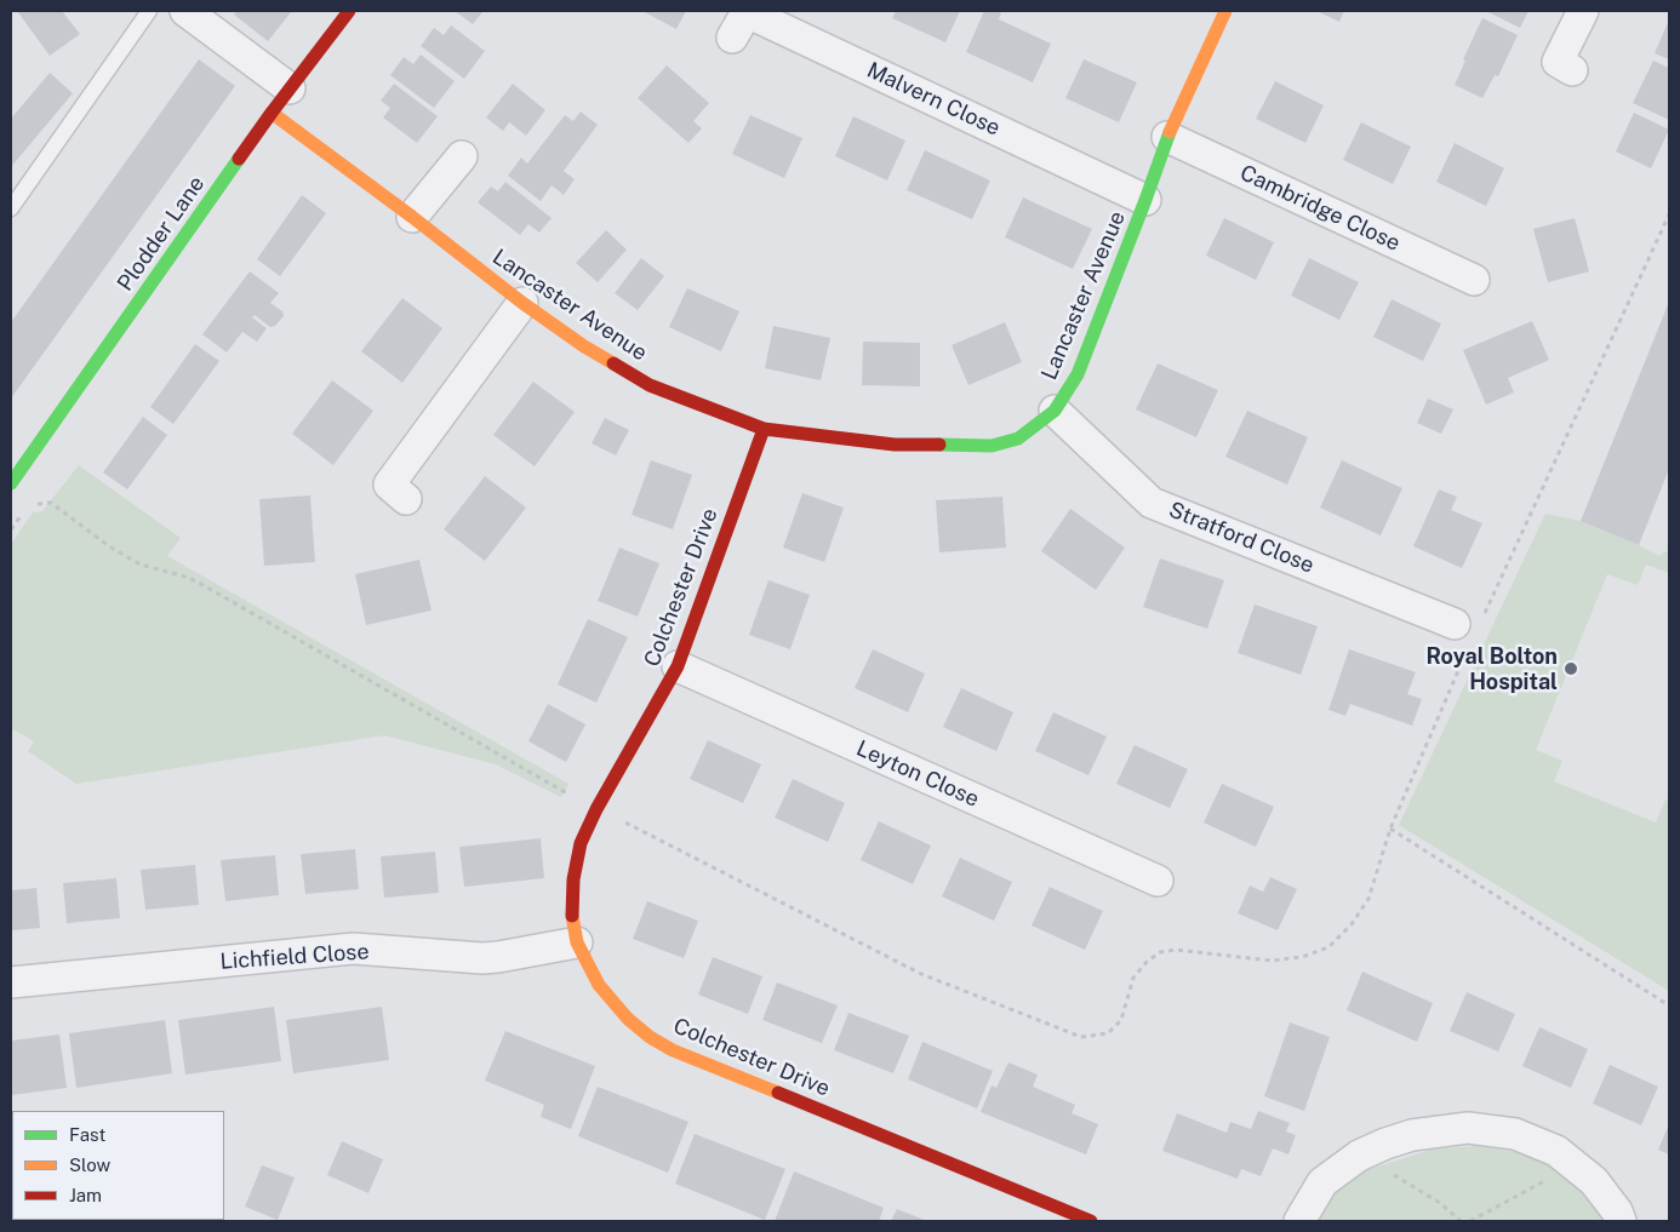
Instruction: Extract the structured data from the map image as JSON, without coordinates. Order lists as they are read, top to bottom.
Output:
{
  "streets": {
    "street": [
      "Malvern Close",
      "Cambridge Close",
      "Plodder Lane",
      "Lancaster Avenue",
      "Stratford Close",
      "Colchester Drive",
      "Leyton Close",
      "Lichfield Close"
    ]
  },
  "crossings": [
    ["Malvern Close", "Lancaster Avenue"],
    ["Cambridge Close", "Lancaster Avenue"],
    ["Plodder Lane", "Lancaster Avenue"],
    ["Lancaster Avenue", "Stratford Close"],
    ["Lancaster Avenue", "Colchester Drive"],
    ["Colchester Drive", "Leyton Close"],
    ["Colchester Drive", "Lichfield Close"]
  ],
  "places": ["Royal Bolton Hospital"],
  "legend": ["Fast", "Slow", "Jam"]
}
